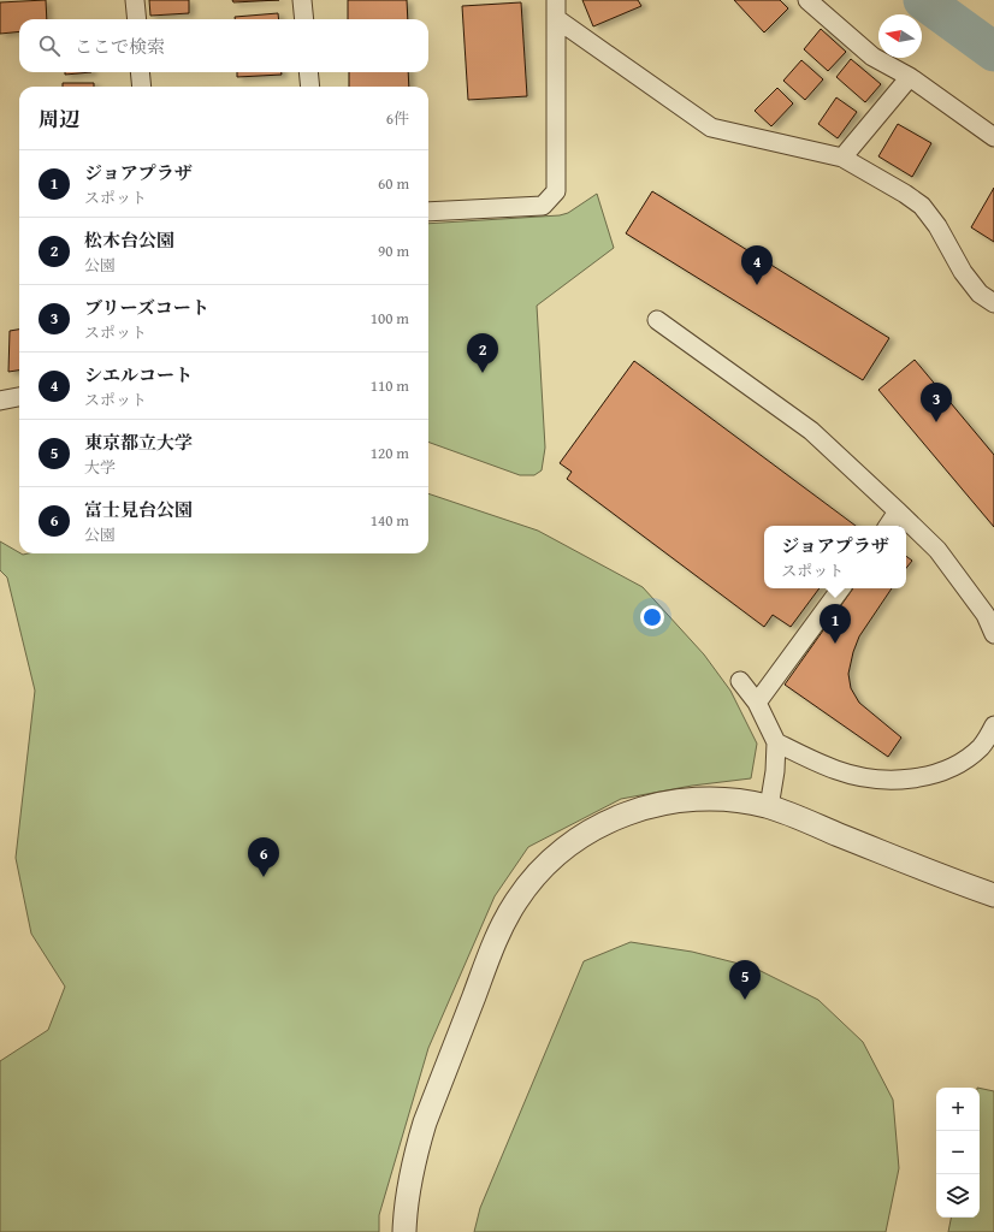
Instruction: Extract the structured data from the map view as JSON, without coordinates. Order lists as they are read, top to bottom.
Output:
{
  "north": "left",
  "page": {
    "search": "ここで検索",
    "heading": ["周辺", "6件"],
    "list": [
      {
        "mark": "1",
        "name": "ジョアプラザ",
        "note": "スポット",
        "value": "60 m"
      },
      {
        "mark": "2",
        "name": "松木台公園",
        "note": "公園",
        "value": "90 m"
      },
      {
        "mark": "3",
        "name": "ブリーズコート",
        "note": "スポット",
        "value": "100 m"
      },
      {
        "mark": "4",
        "name": "シエルコート",
        "note": "スポット",
        "value": "110 m"
      },
      {
        "mark": "5",
        "name": "東京都立大学",
        "note": "大学",
        "value": "120 m"
      },
      {
        "mark": "6",
        "name": "富士見台公園",
        "note": "公園",
        "value": "140 m"
      }
    ],
    "pins": [
      "4",
      "2",
      "3",
      "1",
      "6",
      "5"
    ],
    "popup": ["ジョアプラザ", "スポット"],
    "map_buttons": ["+", "−"]
  }
}
